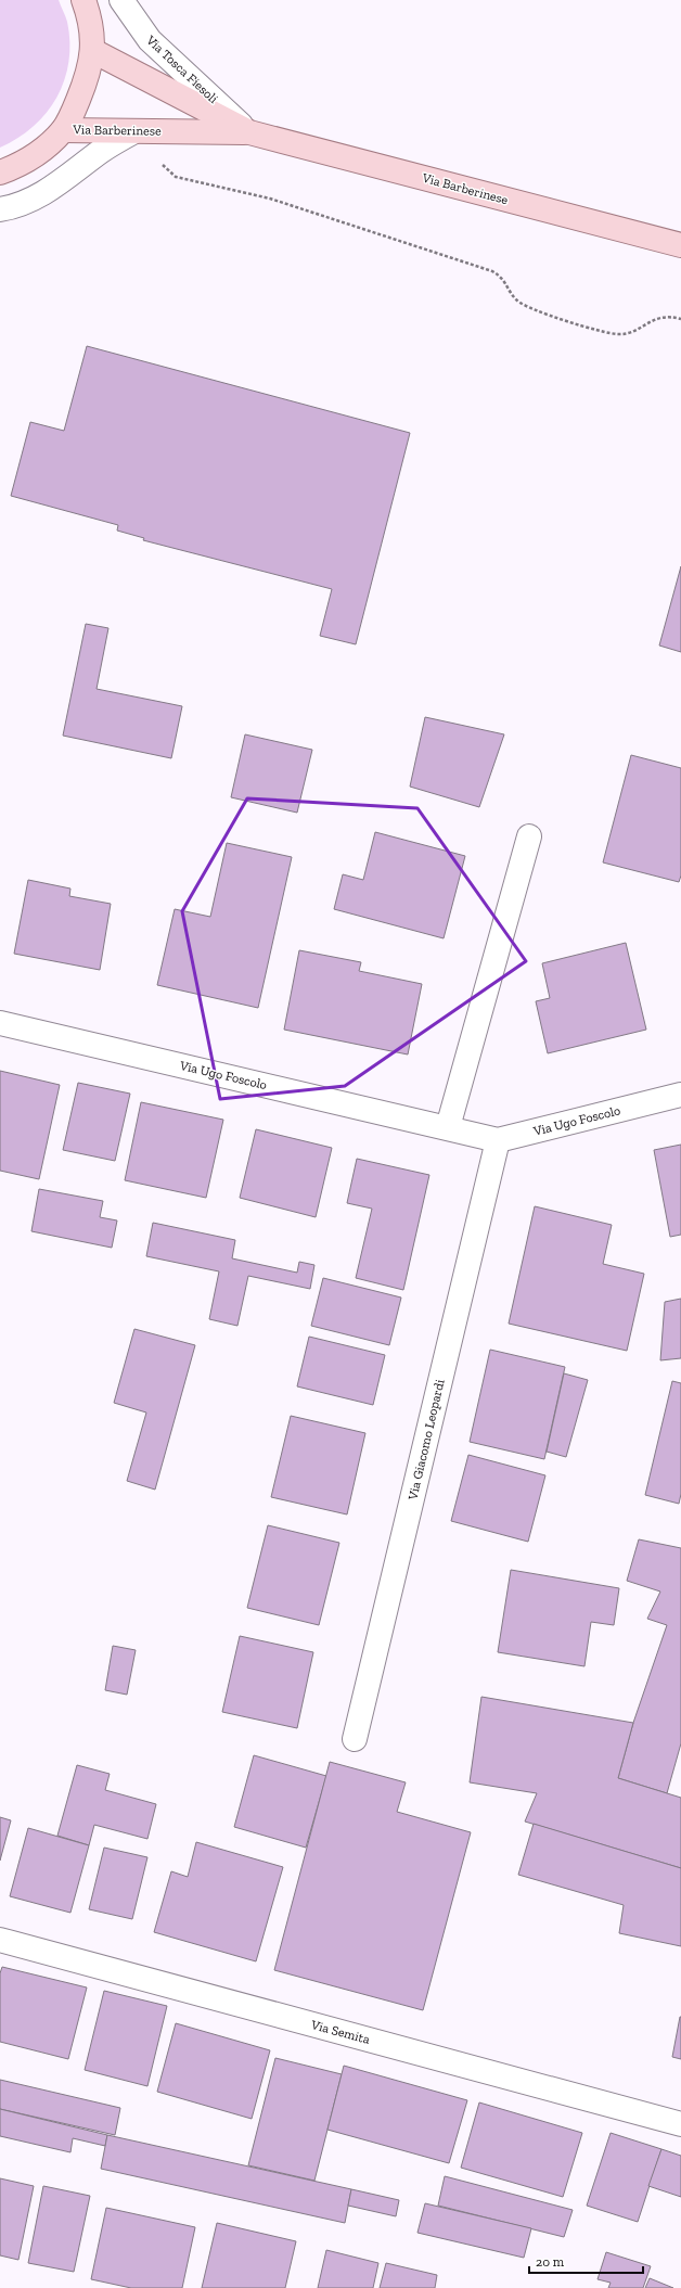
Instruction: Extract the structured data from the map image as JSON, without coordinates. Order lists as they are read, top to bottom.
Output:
{
  "streets": {
    "main road": ["Via Barberinese"],
    "street": [
      "Via Tosca Fiesoli",
      "Via Ugo Foscolo",
      "Via Giacomo Leopardi",
      "Via Semita"
    ]
  },
  "crossings": [
    ["Via Tosca Fiesoli", "Via Barberinese"],
    ["Via Ugo Foscolo", "Via Giacomo Leopardi"]
  ],
  "scale_bar": "20 m"
}
